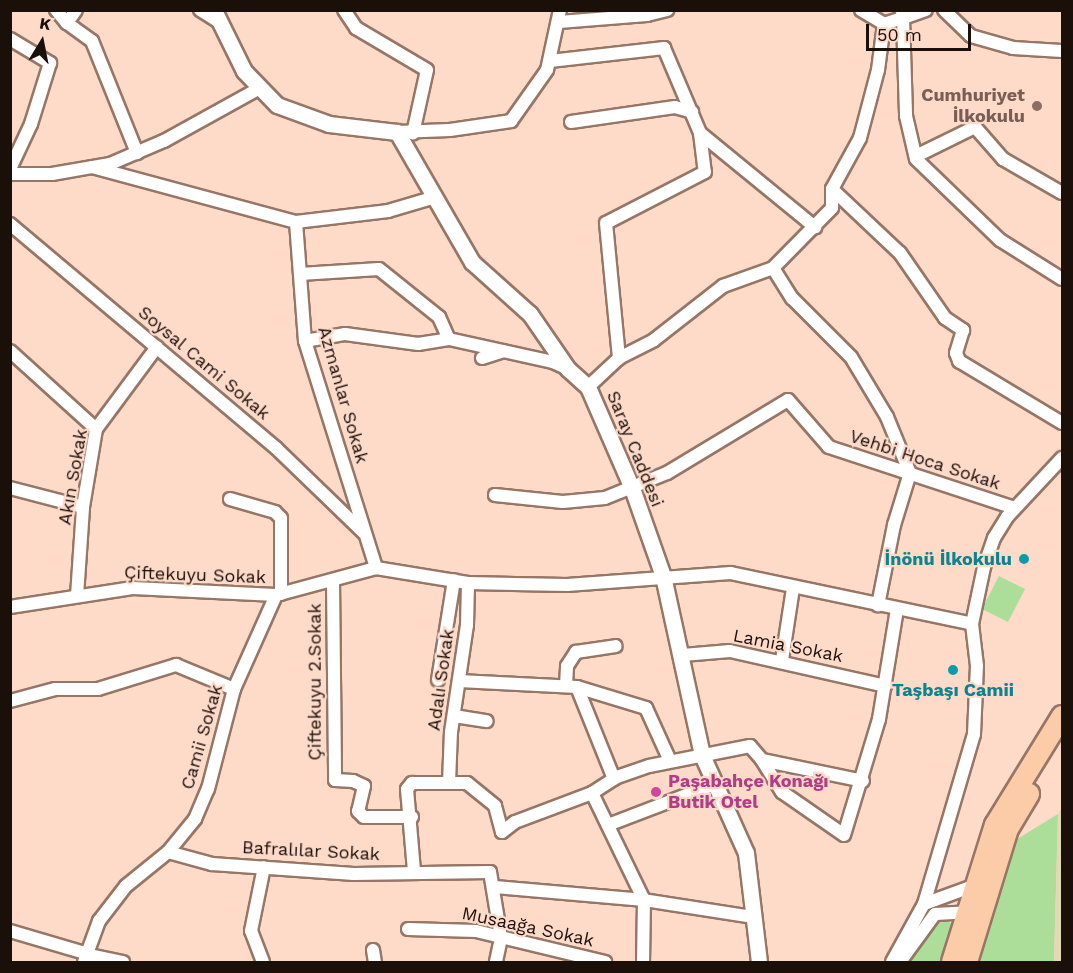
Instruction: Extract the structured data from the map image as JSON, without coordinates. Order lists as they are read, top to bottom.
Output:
{
  "streets": {
    "street": [
      "Soysal Cami Sokak",
      "Azmanlar Sokak",
      "Saray Caddesi",
      "Vehbi Hoca Sokak",
      "Akın Sokak",
      "Çiftekuyu Sokak",
      "Lamia Sokak",
      "Adalı Sokak",
      "Çiftekuyu 2.Sokak",
      "Camii Sokak",
      "Bafralılar Sokak",
      "Musaağa Sokak"
    ]
  },
  "crossings": [
    ["Soysal Cami Sokak", "Azmanlar Sokak"],
    ["Soysal Cami Sokak", "Akın Sokak"],
    ["Azmanlar Sokak", "Çiftekuyu Sokak"],
    ["Saray Caddesi", "Vehbi Hoca Sokak"],
    ["Saray Caddesi", "Çiftekuyu Sokak"],
    ["Saray Caddesi", "Lamia Sokak"],
    ["Akın Sokak", "Çiftekuyu Sokak"],
    ["Çiftekuyu Sokak", "Adalı Sokak"],
    ["Çiftekuyu Sokak", "Çiftekuyu 2.Sokak"],
    ["Çiftekuyu Sokak", "Camii Sokak"],
    ["Camii Sokak", "Bafralılar Sokak"]
  ],
  "places": [
    "Cumhuriyet İlkokulu",
    "İnönü İlkokulu",
    "Taşbaşı Camii",
    "Paşabahçe Konağı Butik Otel"
  ],
  "scale_bar": "50 m",
  "north": "top"
}
